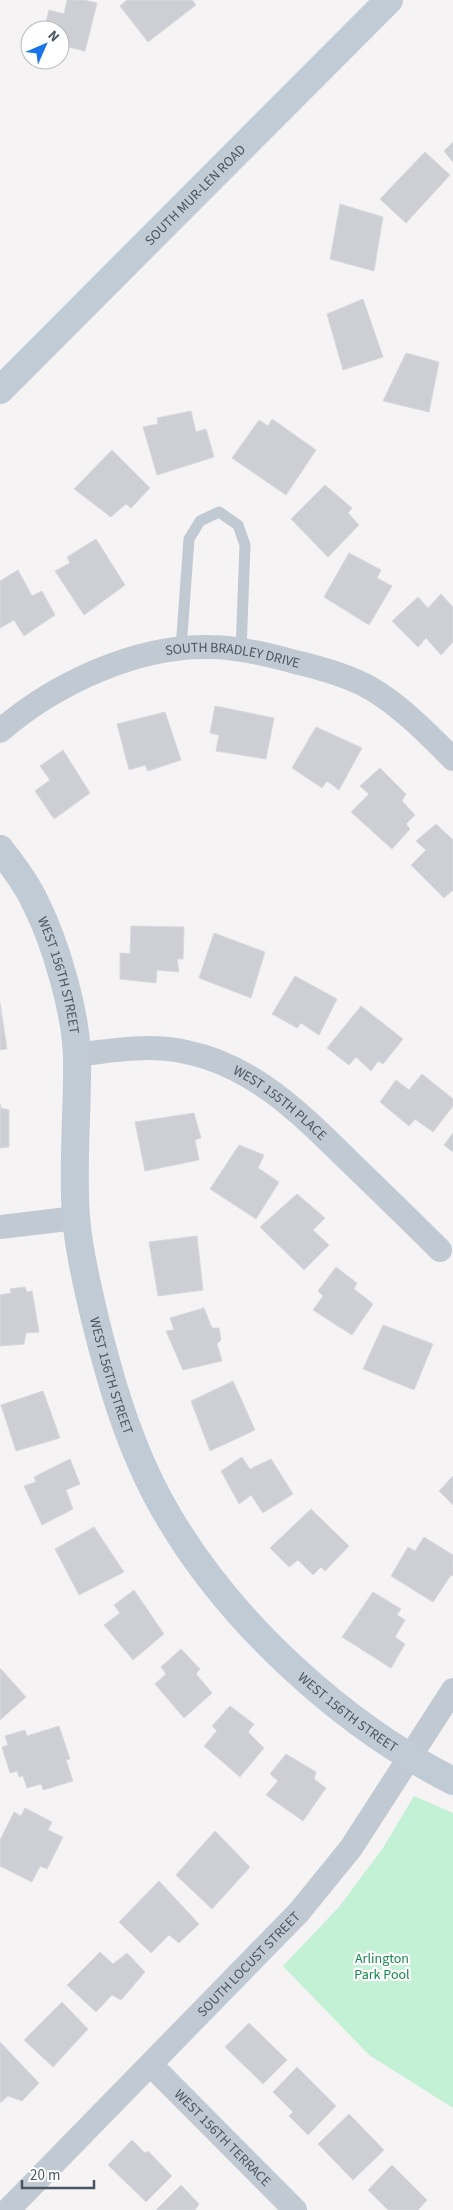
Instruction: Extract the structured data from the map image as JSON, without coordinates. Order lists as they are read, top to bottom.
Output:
{
  "streets": {
    "street": [
      "SOUTH MUR-LEN ROAD",
      "SOUTH BRADLEY DRIVE",
      "WEST 156TH STREET",
      "WEST 155TH PLACE",
      "SOUTH LOCUST STREET",
      "WEST 156TH TERRACE"
    ]
  },
  "crossings": [
    ["WEST 156TH STREET", "WEST 155TH PLACE"],
    ["WEST 156TH STREET", "SOUTH LOCUST STREET"],
    ["SOUTH LOCUST STREET", "WEST 156TH TERRACE"]
  ],
  "parks": ["Arlington Park Pool"],
  "scale_bar": "20 m",
  "north": "top right"
}
